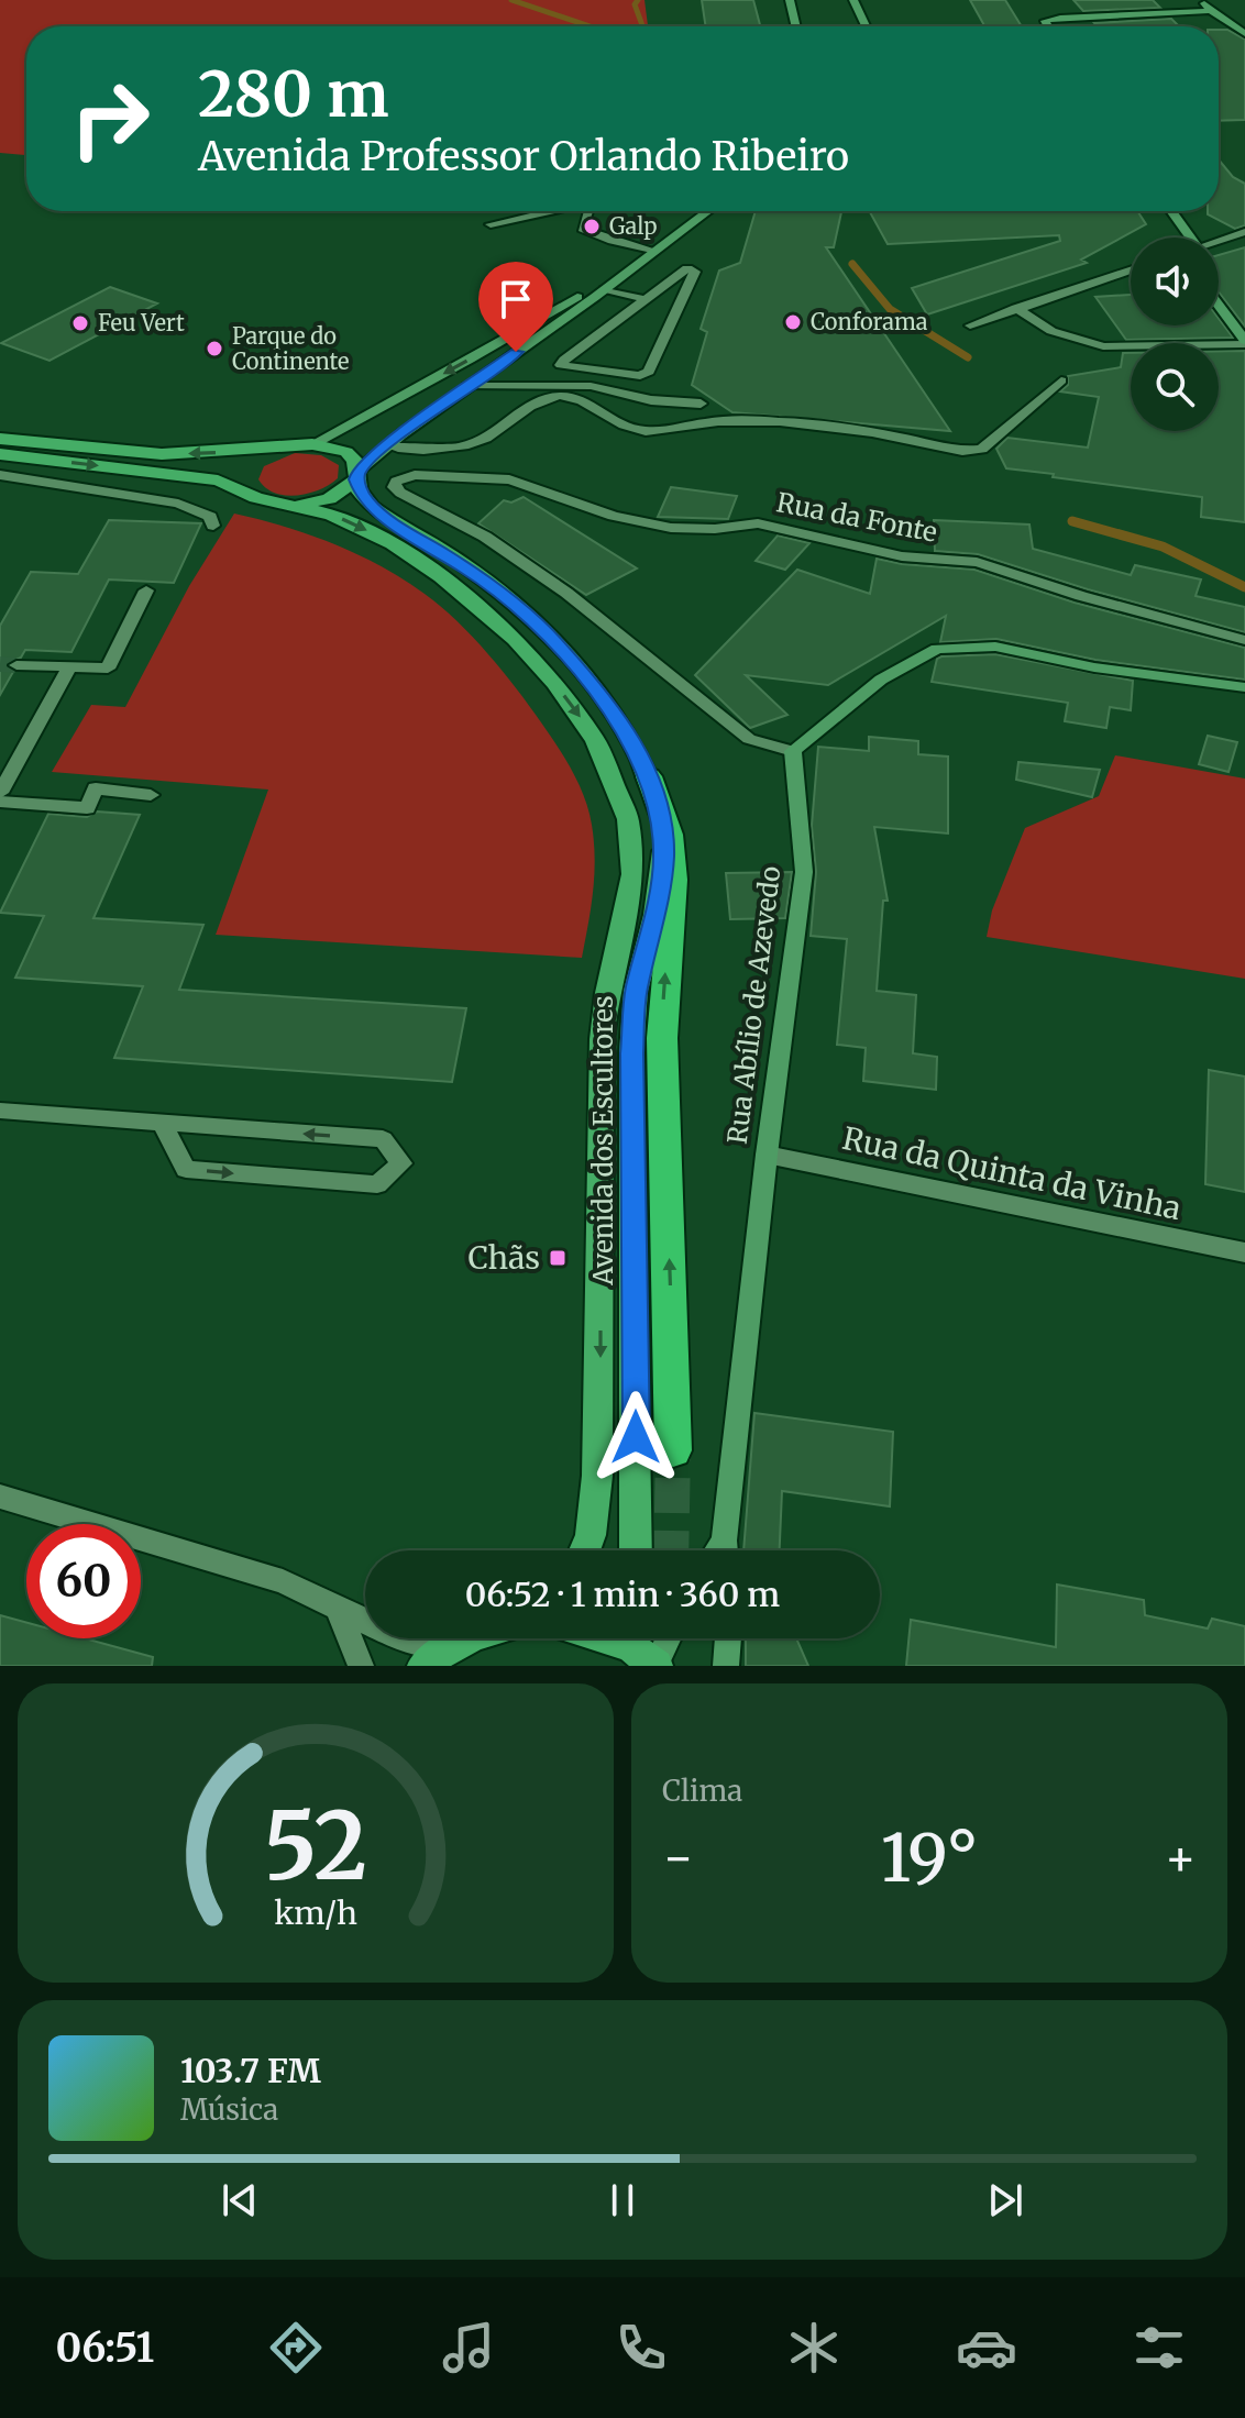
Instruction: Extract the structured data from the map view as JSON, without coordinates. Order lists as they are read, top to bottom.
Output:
{
  "streets": {
    "main road": ["Rua Abílio de Azevedo", "Avenida dos Escultores"],
    "street": ["Rua da Fonte", "Rua da Quinta da Vinha"]
  },
  "crossings": [
    ["Rua da Fonte", "Rua Abílio de Azevedo"],
    ["Rua Abílio de Azevedo", "Rua da Quinta da Vinha"]
  ],
  "places": {
    "other": [
      "Galp",
      "Conforama",
      "Feu Vert",
      "Parque do Continente"
    ],
    "transit": ["Chãs"]
  },
  "page": {
    "turn": ["280 m", "Avenida Professor Orlando Ribeiro"],
    "limit": "60",
    "trip": "06:52 · 1 min · 360 m",
    "tile": "Clima",
    "heat": ["−", "19°", "+"],
    "song": ["103.7 FM", "Música"],
    "tabs": "06:51",
    "gauge": ["52", "km/h"]
  }
}
